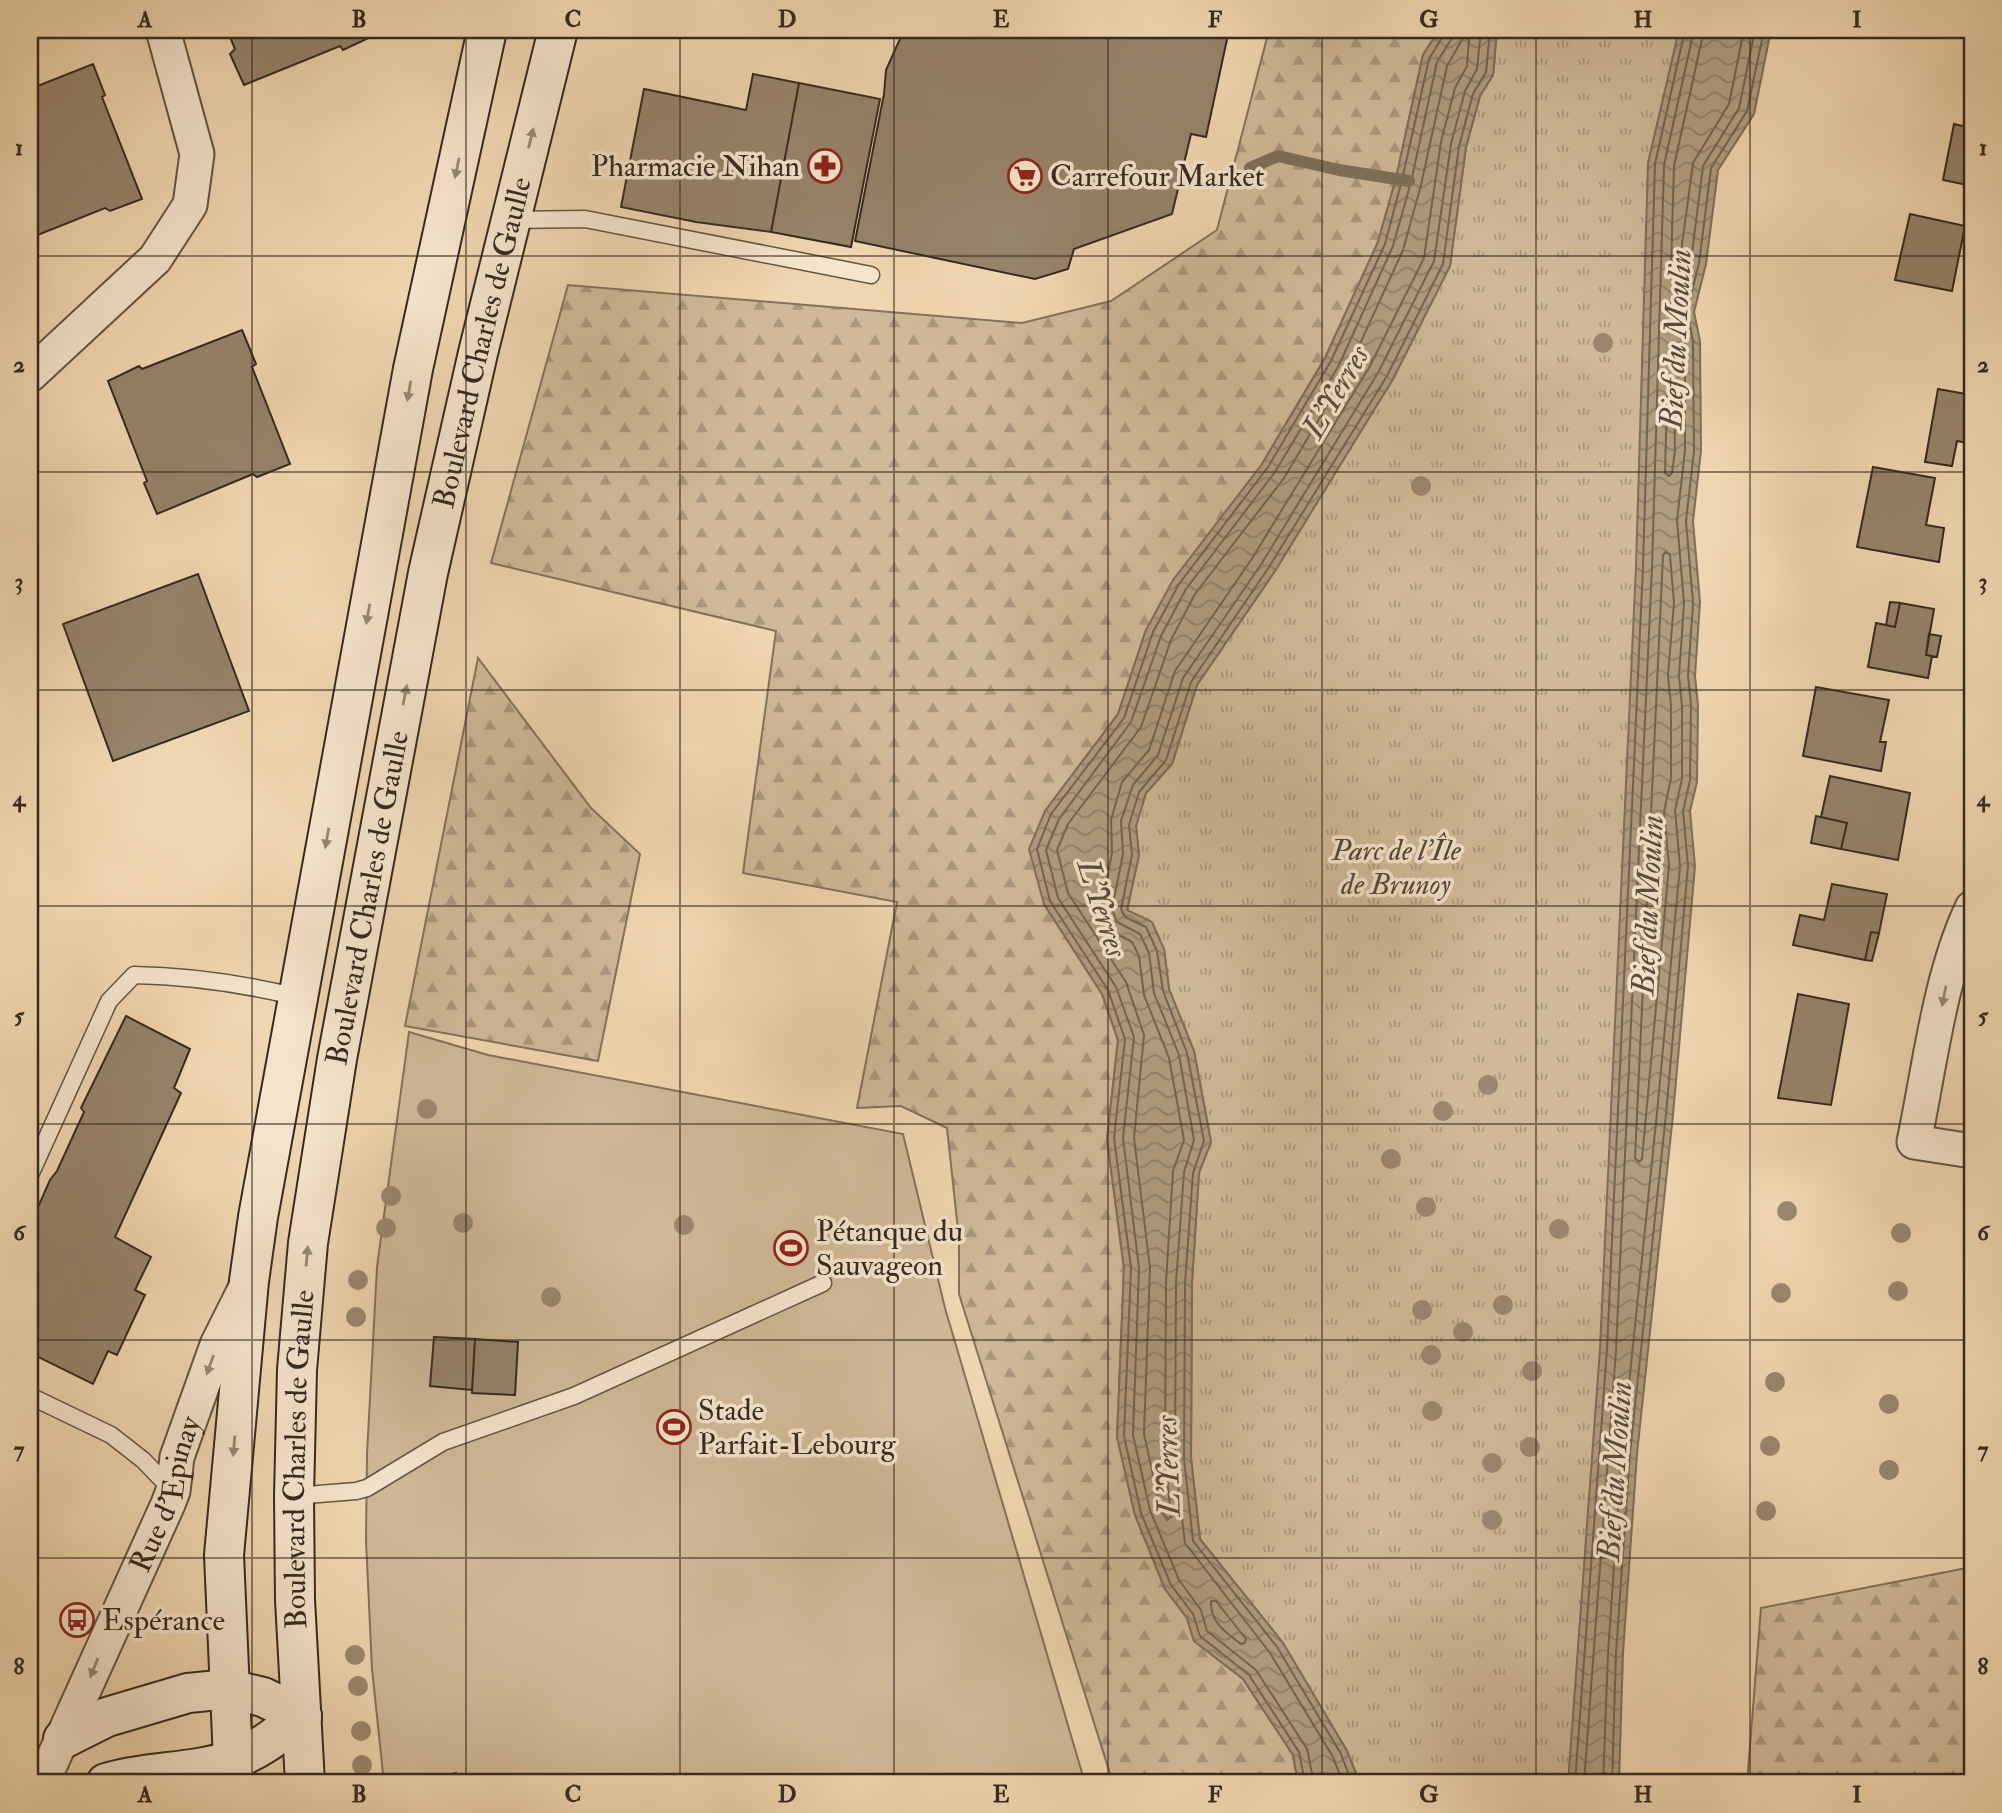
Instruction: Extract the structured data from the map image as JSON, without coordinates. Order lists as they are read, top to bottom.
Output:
{
  "streets": {
    "main road": ["Boulevard Charles de Gaulle"],
    "street": ["Rue d'Epinay"]
  },
  "crossings": [
    ["Boulevard Charles de Gaulle", "Rue d'Epinay"]
  ],
  "one_way": ["Rue d'Epinay"],
  "water": ["Bief du Moulin", "L'Yerres"],
  "parks": ["Parc de l'Île de Brunoy"],
  "places": {
    "pharmacy": ["Pharmacie Nihan"],
    "supermarket": ["Carrefour Market"],
    "sports": ["Pétanque du Sauvageon", "Stade Parfait-Lebourg"],
    "bus stop": ["Espérance"]
  },
  "grid": {
    "columns": [
      "A",
      "B",
      "C",
      "D",
      "E",
      "F",
      "G",
      "H",
      "I"
    ],
    "rows": [
      "1",
      "2",
      "3",
      "4",
      "5",
      "6",
      "7",
      "8"
    ]
  }
}
